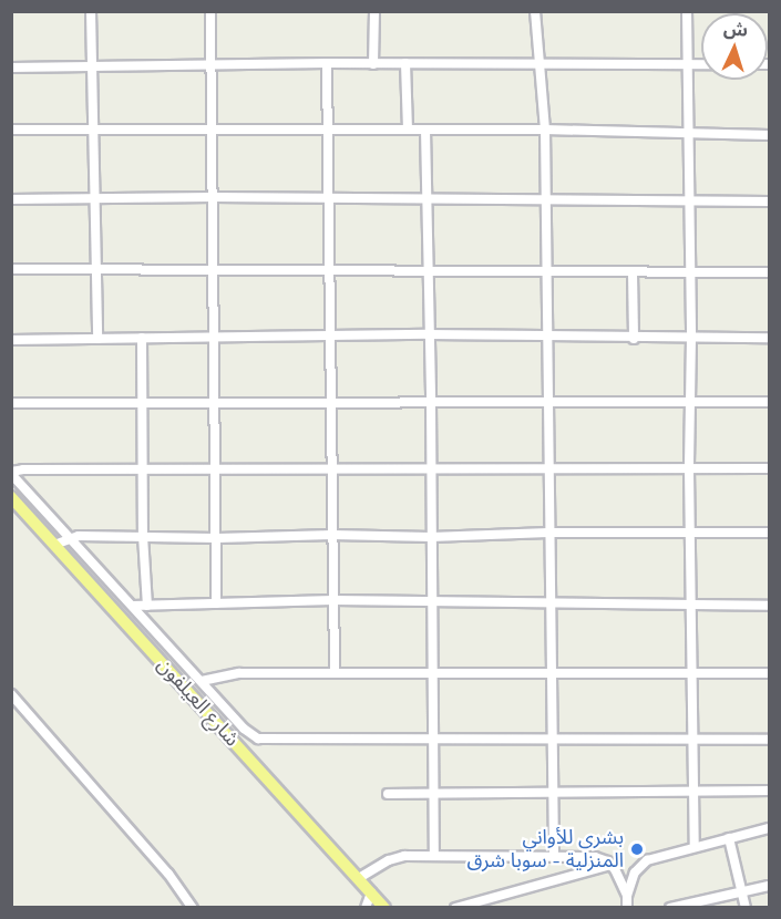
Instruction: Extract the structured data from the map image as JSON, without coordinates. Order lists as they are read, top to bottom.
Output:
{
  "streets": {
    "highway": ["شارع العيلفون"]
  },
  "places": ["بشرى للأواني المنزلية - سوبا شرق"],
  "north": "top"
}
